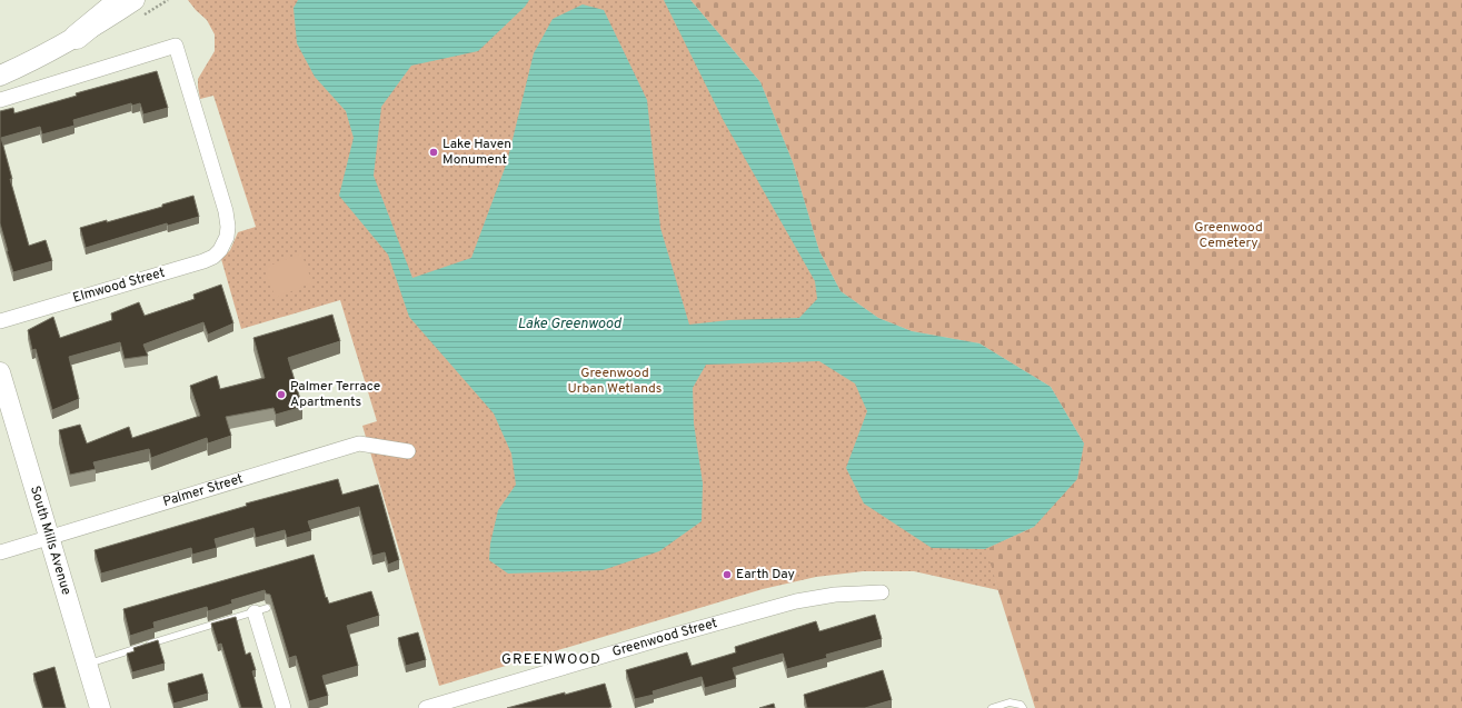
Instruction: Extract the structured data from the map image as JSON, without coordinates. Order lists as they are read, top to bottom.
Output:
{
  "streets": {
    "street": [
      "Elmwood Street",
      "Palmer Street",
      "South Mills Avenue",
      "Greenwood Street"
    ]
  },
  "crossings": [
    ["Palmer Street", "South Mills Avenue"]
  ],
  "districts": ["GREENWOOD"],
  "water": ["Lake Greenwood"],
  "parks": ["Greenwood Cemetery", "Greenwood Urban Wetlands"],
  "places": ["Lake Haven Monument", "Palmer Terrace Apartments", "Earth Day"]
}
